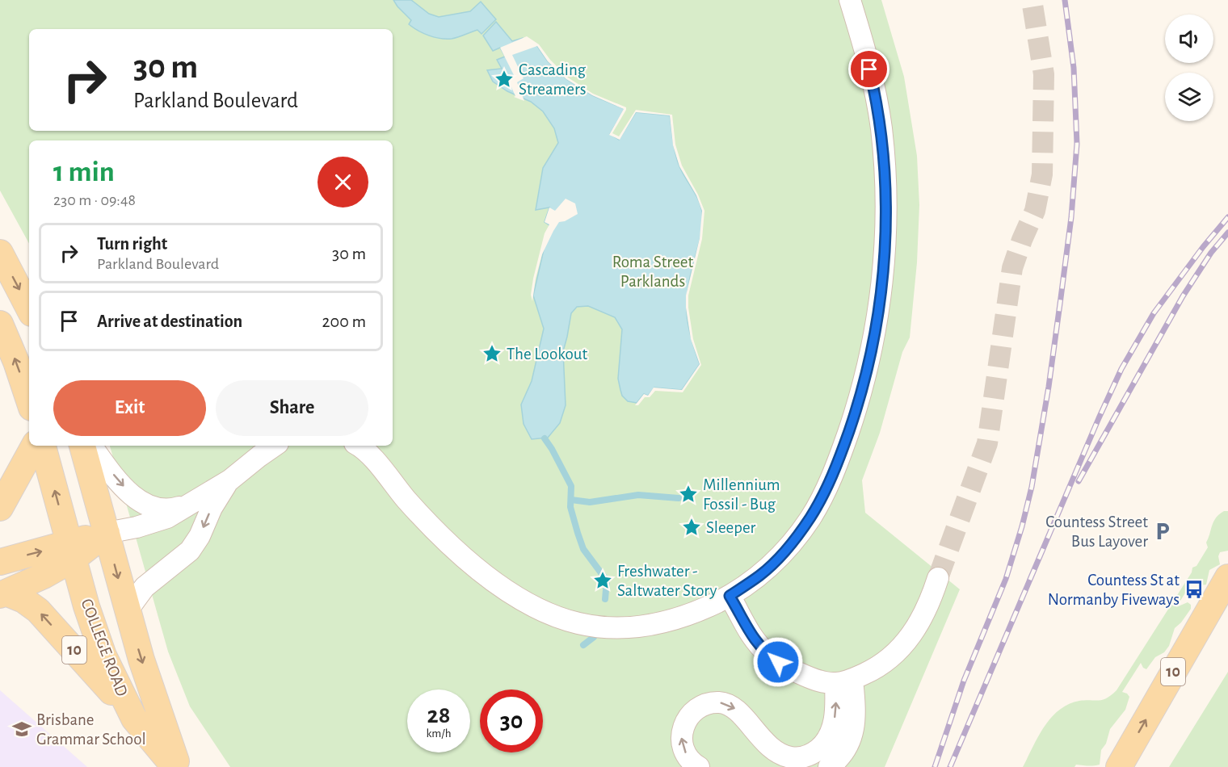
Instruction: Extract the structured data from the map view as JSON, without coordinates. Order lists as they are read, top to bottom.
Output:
{
  "streets": {
    "main road": ["COLLEGE ROAD", "10"]
  },
  "crossings": [
    ["COLLEGE ROAD", "10"]
  ],
  "parks": ["Roma Street Parklands"],
  "places": {
    "place": [
      "Cascading Streamers",
      "The Lookout",
      "Millennium Fossil - Bug",
      "Sleeper",
      "Freshwater - Saltwater Story"
    ],
    "parking": ["Countess Street Bus Layover"],
    "bus stop": ["Countess St at Normanby Fiveways"],
    "school or university": ["Brisbane Grammar School"]
  },
  "page": {
    "turn": ["30 m", "Parkland Boulevard"],
    "heading": ["1 min", "230 m · 09:48"],
    "list": [
      {
        "name": "Turn right",
        "note": "Parkland Boulevard",
        "value": "30 m"
      },
      {
        "name": "Arrive at destination",
        "value": "200 m"
      }
    ],
    "buttons": ["Exit", "Share"],
    "speed": "28 km/h",
    "limit": "30"
  }
}
